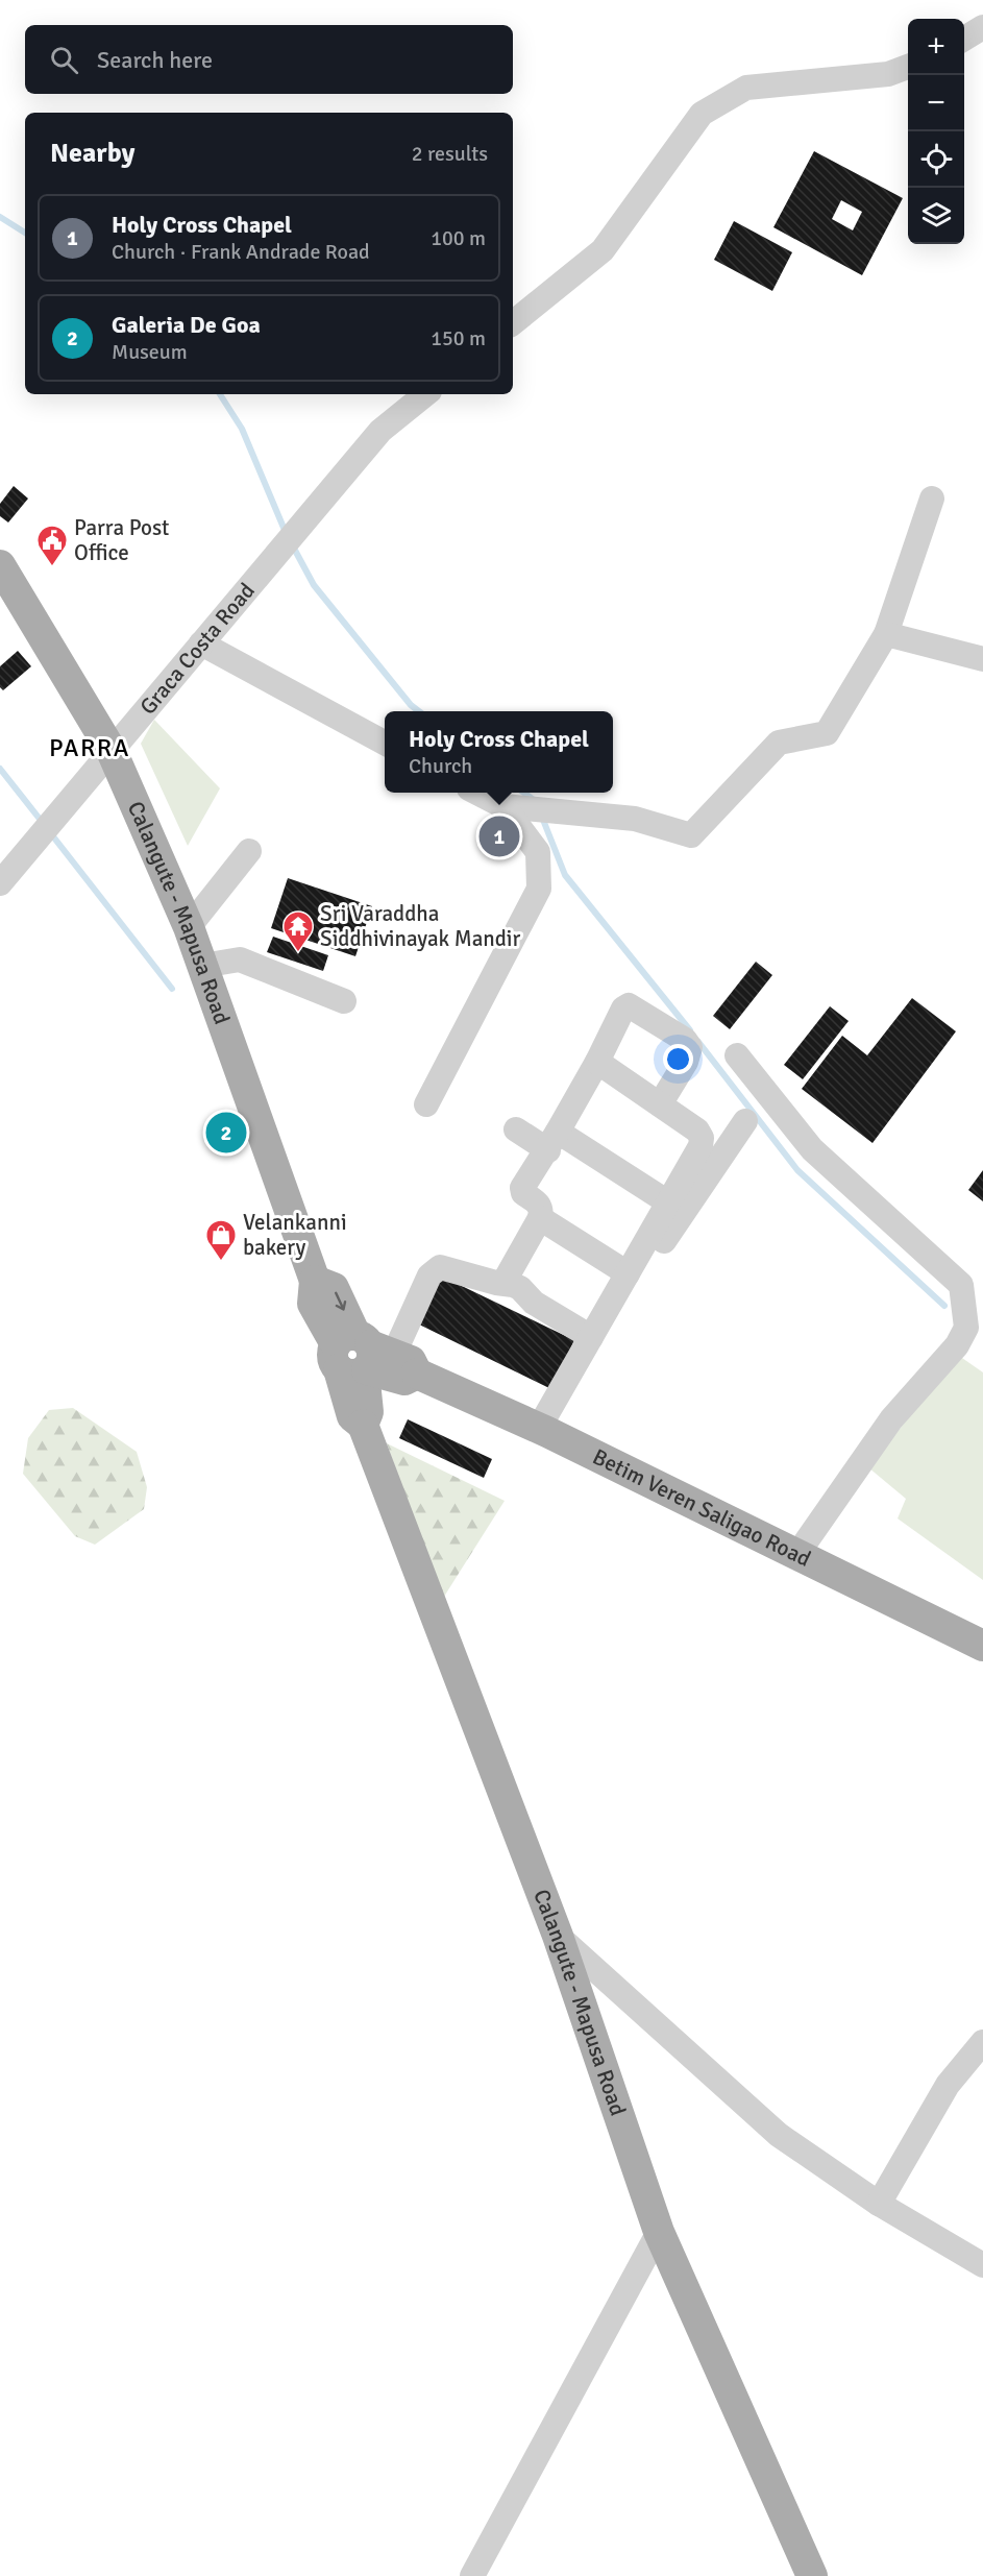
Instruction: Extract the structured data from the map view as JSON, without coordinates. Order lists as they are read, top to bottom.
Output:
{
  "streets": {
    "main road": ["Calangute - Mapusa Road", "Betim Veren Saligao Road"],
    "street": ["Graca Costa Road"]
  },
  "crossings": [
    ["Graca Costa Road", "Calangute - Mapusa Road"],
    ["Calangute - Mapusa Road", "Betim Veren Saligao Road"]
  ],
  "districts": ["PARRA"],
  "places": {
    "public building": ["Parra Post Office"],
    "temple": ["Sri Varaddha Siddhivinayak Mandir"],
    "shop": ["Velankanni bakery"]
  },
  "page": {
    "map_buttons": ["+", "−"],
    "search": "Search here",
    "heading": ["Nearby", "2 results"],
    "list": [
      {
        "mark": "1",
        "name": "Holy Cross Chapel",
        "note": "Church · Frank Andrade Road",
        "value": "100 m"
      },
      {
        "mark": "2",
        "name": "Galeria De Goa",
        "note": "Museum",
        "value": "150 m"
      }
    ],
    "popup": ["Holy Cross Chapel", "Church"],
    "pins": ["1", "2"]
  }
}
